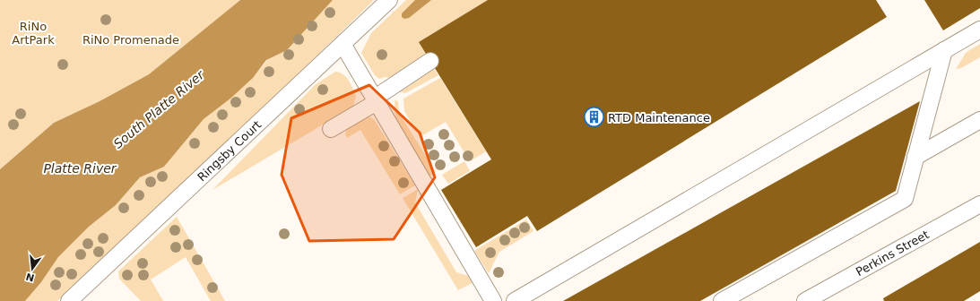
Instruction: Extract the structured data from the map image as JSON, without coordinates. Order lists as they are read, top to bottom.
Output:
{
  "streets": {
    "street": ["Ringsby Court", "Perkins Street"]
  },
  "water": ["South Platte River", "Platte River"],
  "parks": ["RiNo ArtPark", "RiNo Promenade"],
  "places": {
    "building": ["RTD Maintenance"]
  },
  "north": "bottom"
}
